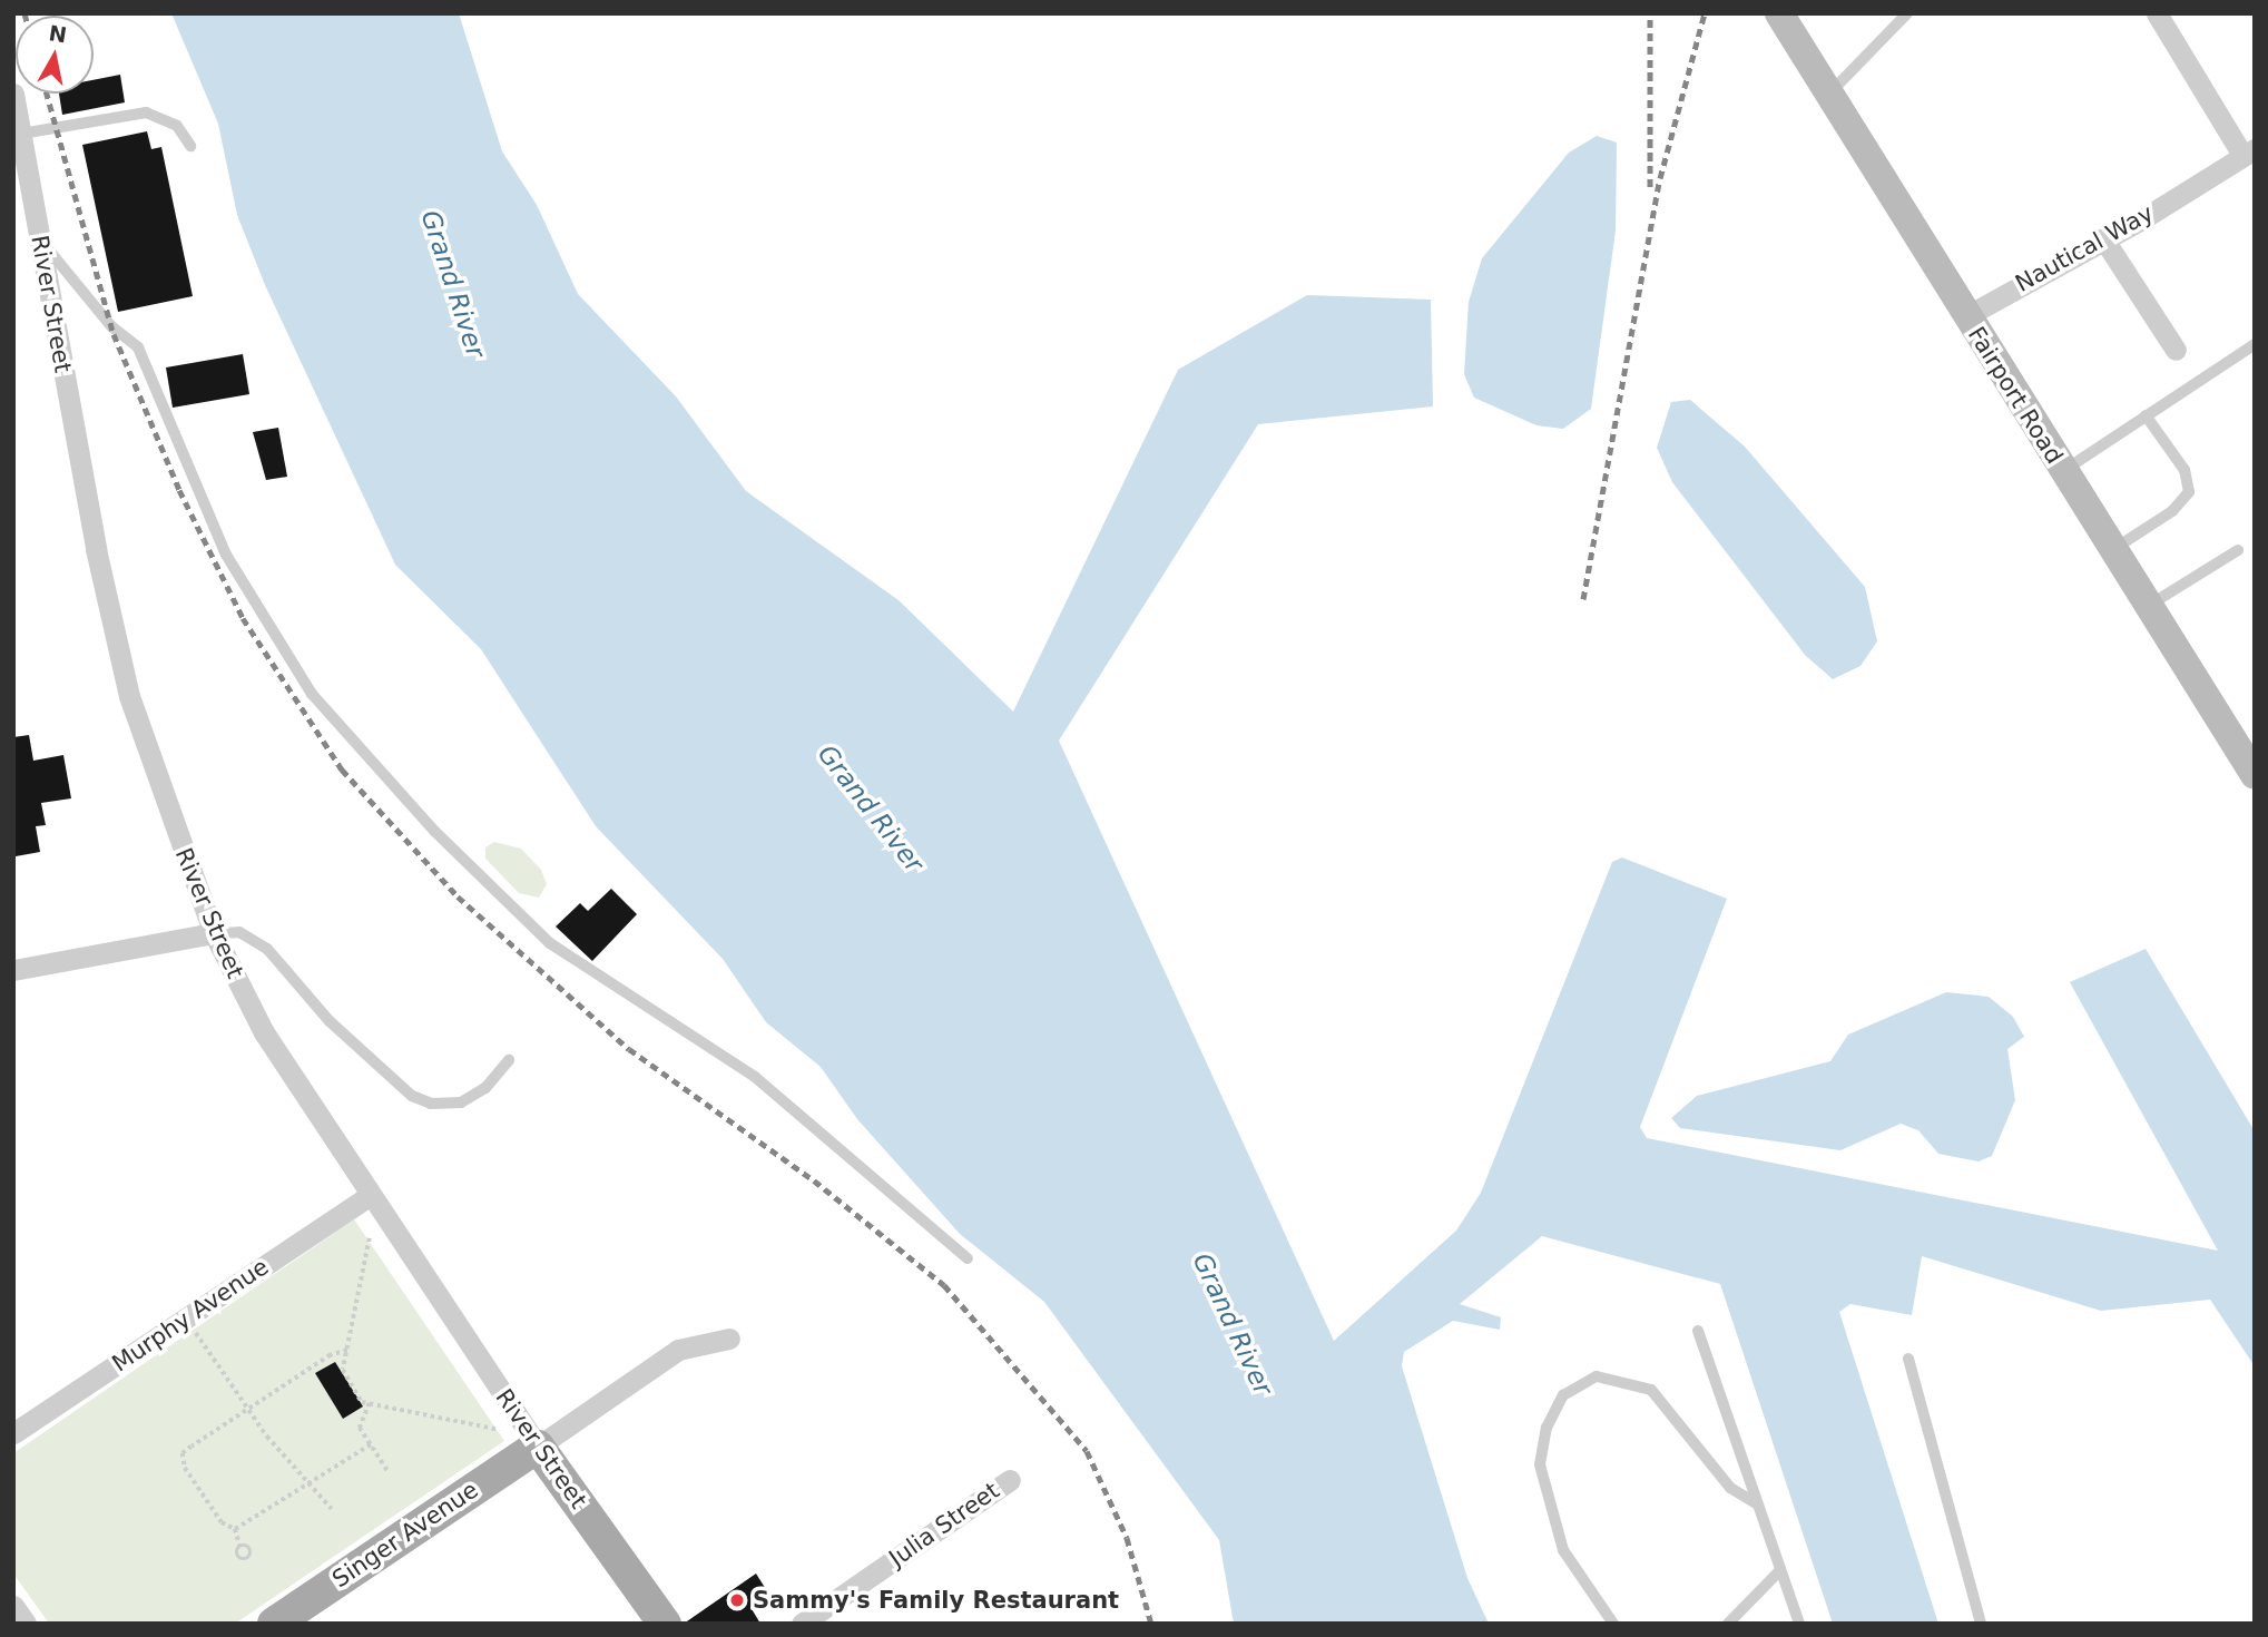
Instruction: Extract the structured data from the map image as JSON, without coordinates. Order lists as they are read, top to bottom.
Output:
{
  "streets": {
    "main road": ["River Street", "Singer Avenue"],
    "street": [
      "Nautical Way",
      "Fairport Road",
      "Murphy Avenue",
      "Julia Street"
    ]
  },
  "crossings": [
    ["Nautical Way", "Fairport Road"],
    ["River Street", "Murphy Avenue"],
    ["River Street", "Singer Avenue"]
  ],
  "water": ["Grand River"],
  "places": ["Sammy's Family Restaurant"],
  "north": "top"
}
